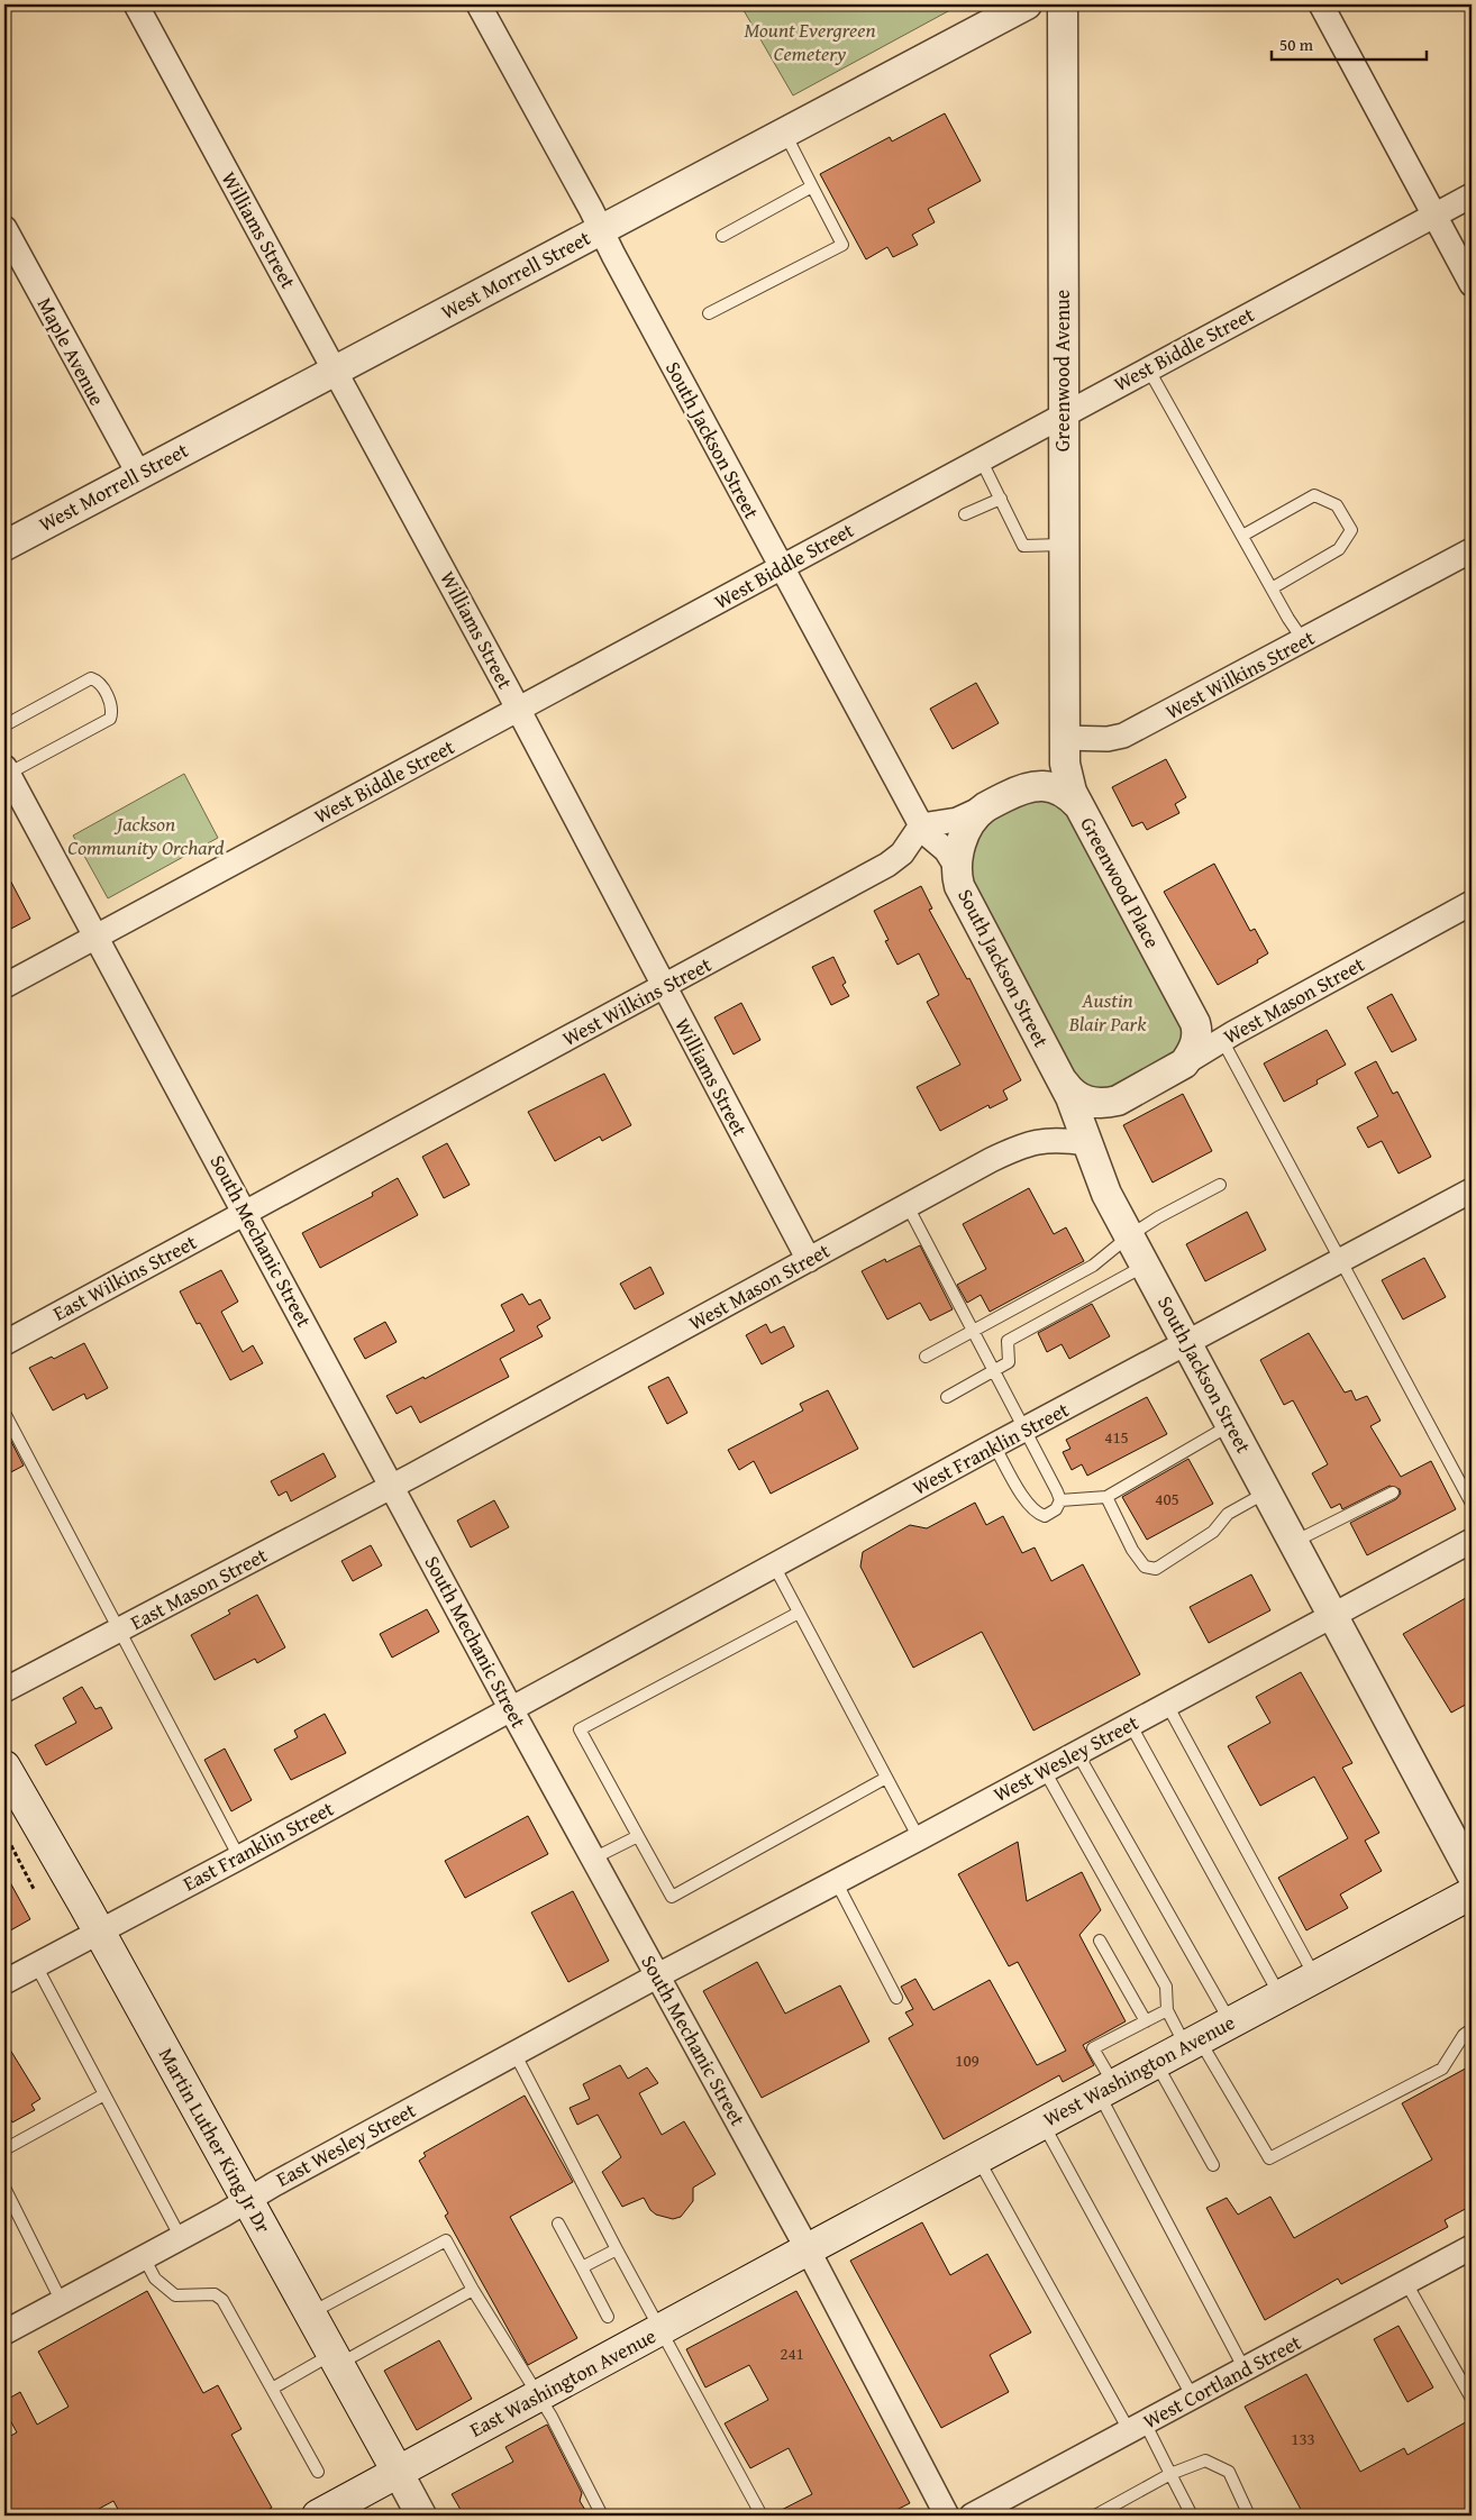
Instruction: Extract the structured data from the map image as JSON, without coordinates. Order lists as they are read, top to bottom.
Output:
{
  "streets": {
    "main road": ["West Washington Avenue", "Martin Luther King Jr Dr", "East Washington Avenue"],
    "street": [
      "Williams Street",
      "West Morrell Street",
      "West Biddle Street",
      "Maple Avenue",
      "Greenwood Avenue",
      "South Jackson Street",
      "West Wilkins Street",
      "Greenwood Place",
      "West Mason Street",
      "South Mechanic Street",
      "East Wilkins Street",
      "West Franklin Street",
      "East Mason Street",
      "West Wesley Street",
      "East Franklin Street",
      "East Wesley Street",
      "West Cortland Street"
    ]
  },
  "crossings": [
    ["Williams Street", "West Morrell Street"],
    ["Williams Street", "West Biddle Street"],
    ["Williams Street", "West Wilkins Street"],
    ["Williams Street", "West Mason Street"],
    ["West Morrell Street", "Maple Avenue"],
    ["West Morrell Street", "South Jackson Street"],
    ["West Biddle Street", "Greenwood Avenue"],
    ["West Biddle Street", "South Jackson Street"],
    ["West Biddle Street", "South Mechanic Street"],
    ["Greenwood Avenue", "West Wilkins Street"],
    ["Greenwood Avenue", "Greenwood Place"],
    ["South Jackson Street", "West Wilkins Street"],
    ["South Jackson Street", "West Mason Street"],
    ["South Jackson Street", "West Franklin Street"],
    ["South Jackson Street", "West Wesley Street"],
    ["West Wilkins Street", "Greenwood Place"],
    ["West Wilkins Street", "South Mechanic Street"],
    ["West Wilkins Street", "East Wilkins Street"],
    ["West Mason Street", "South Mechanic Street"],
    ["West Mason Street", "East Mason Street"],
    ["South Mechanic Street", "East Wilkins Street"],
    ["South Mechanic Street", "West Franklin Street"],
    ["South Mechanic Street", "East Mason Street"],
    ["South Mechanic Street", "West Wesley Street"],
    ["South Mechanic Street", "East Franklin Street"],
    ["South Mechanic Street", "West Washington Avenue"],
    ["South Mechanic Street", "East Wesley Street"],
    ["South Mechanic Street", "East Washington Avenue"],
    ["West Franklin Street", "East Franklin Street"],
    ["West Wesley Street", "East Wesley Street"],
    ["East Franklin Street", "Martin Luther King Jr Dr"],
    ["West Washington Avenue", "East Washington Avenue"],
    ["Martin Luther King Jr Dr", "East Wesley Street"],
    ["Martin Luther King Jr Dr", "East Washington Avenue"]
  ],
  "parks": ["Mount Evergreen Cemetery", "Jackson Community Orchard", "Austin Blair Park"],
  "house_numbers": [
    "415",
    "405",
    "109",
    "241",
    "133"
  ],
  "scale_bar": "50 m"
}
